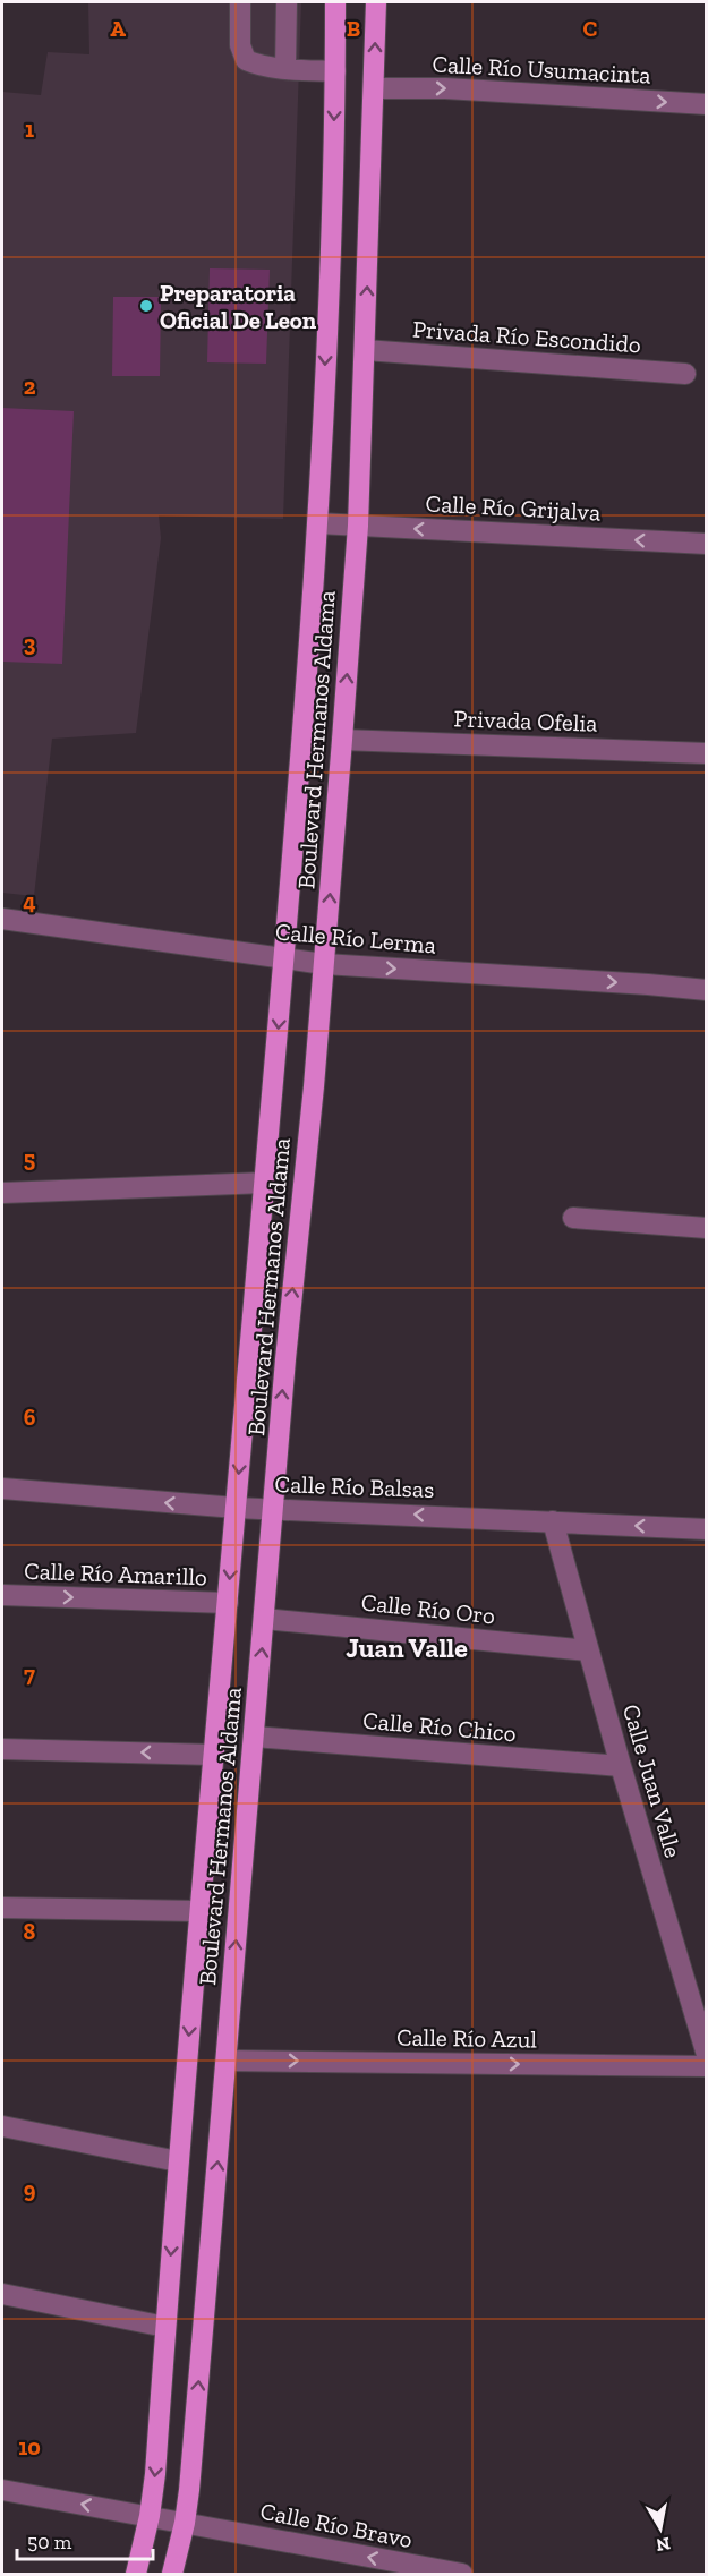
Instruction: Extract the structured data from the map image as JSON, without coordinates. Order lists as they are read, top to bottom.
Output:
{
  "streets": {
    "main road": ["Boulevard Hermanos Aldama"],
    "street": [
      "Calle Río Usumacinta",
      "Privada Río Escondido",
      "Calle Río Grijalva",
      "Privada Ofelia",
      "Calle Río Lerma",
      "Calle Río Balsas",
      "Calle Río Amarillo",
      "Calle Río Oro",
      "Calle Río Chico",
      "Calle Juan Valle",
      "Calle Río Azul",
      "Calle Río Bravo"
    ]
  },
  "crossings": [
    ["Calle Río Usumacinta", "Boulevard Hermanos Aldama"],
    ["Privada Río Escondido", "Boulevard Hermanos Aldama"],
    ["Calle Río Grijalva", "Boulevard Hermanos Aldama"],
    ["Privada Ofelia", "Boulevard Hermanos Aldama"],
    ["Boulevard Hermanos Aldama", "Calle Río Lerma"],
    ["Boulevard Hermanos Aldama", "Calle Río Balsas"],
    ["Boulevard Hermanos Aldama", "Calle Río Amarillo"],
    ["Boulevard Hermanos Aldama", "Calle Río Oro"],
    ["Boulevard Hermanos Aldama", "Calle Río Chico"],
    ["Boulevard Hermanos Aldama", "Calle Río Azul"],
    ["Boulevard Hermanos Aldama", "Calle Río Bravo"],
    ["Calle Río Balsas", "Calle Juan Valle"],
    ["Calle Río Oro", "Calle Juan Valle"],
    ["Calle Río Chico", "Calle Juan Valle"]
  ],
  "one_way": [
    "Calle Río Usumacinta",
    "Calle Río Grijalva",
    "Calle Río Lerma",
    "Calle Río Balsas",
    "Calle Río Azul",
    "Calle Río Bravo"
  ],
  "districts": ["Juan Valle"],
  "places": ["Preparatoria Oficial De Leon"],
  "scale_bar": "50 m",
  "north": "bottom",
  "grid": {
    "columns": ["A", "B", "C"],
    "rows": [
      "1",
      "2",
      "3",
      "4",
      "5",
      "6",
      "7",
      "8",
      "9",
      "10"
    ]
  }
}
